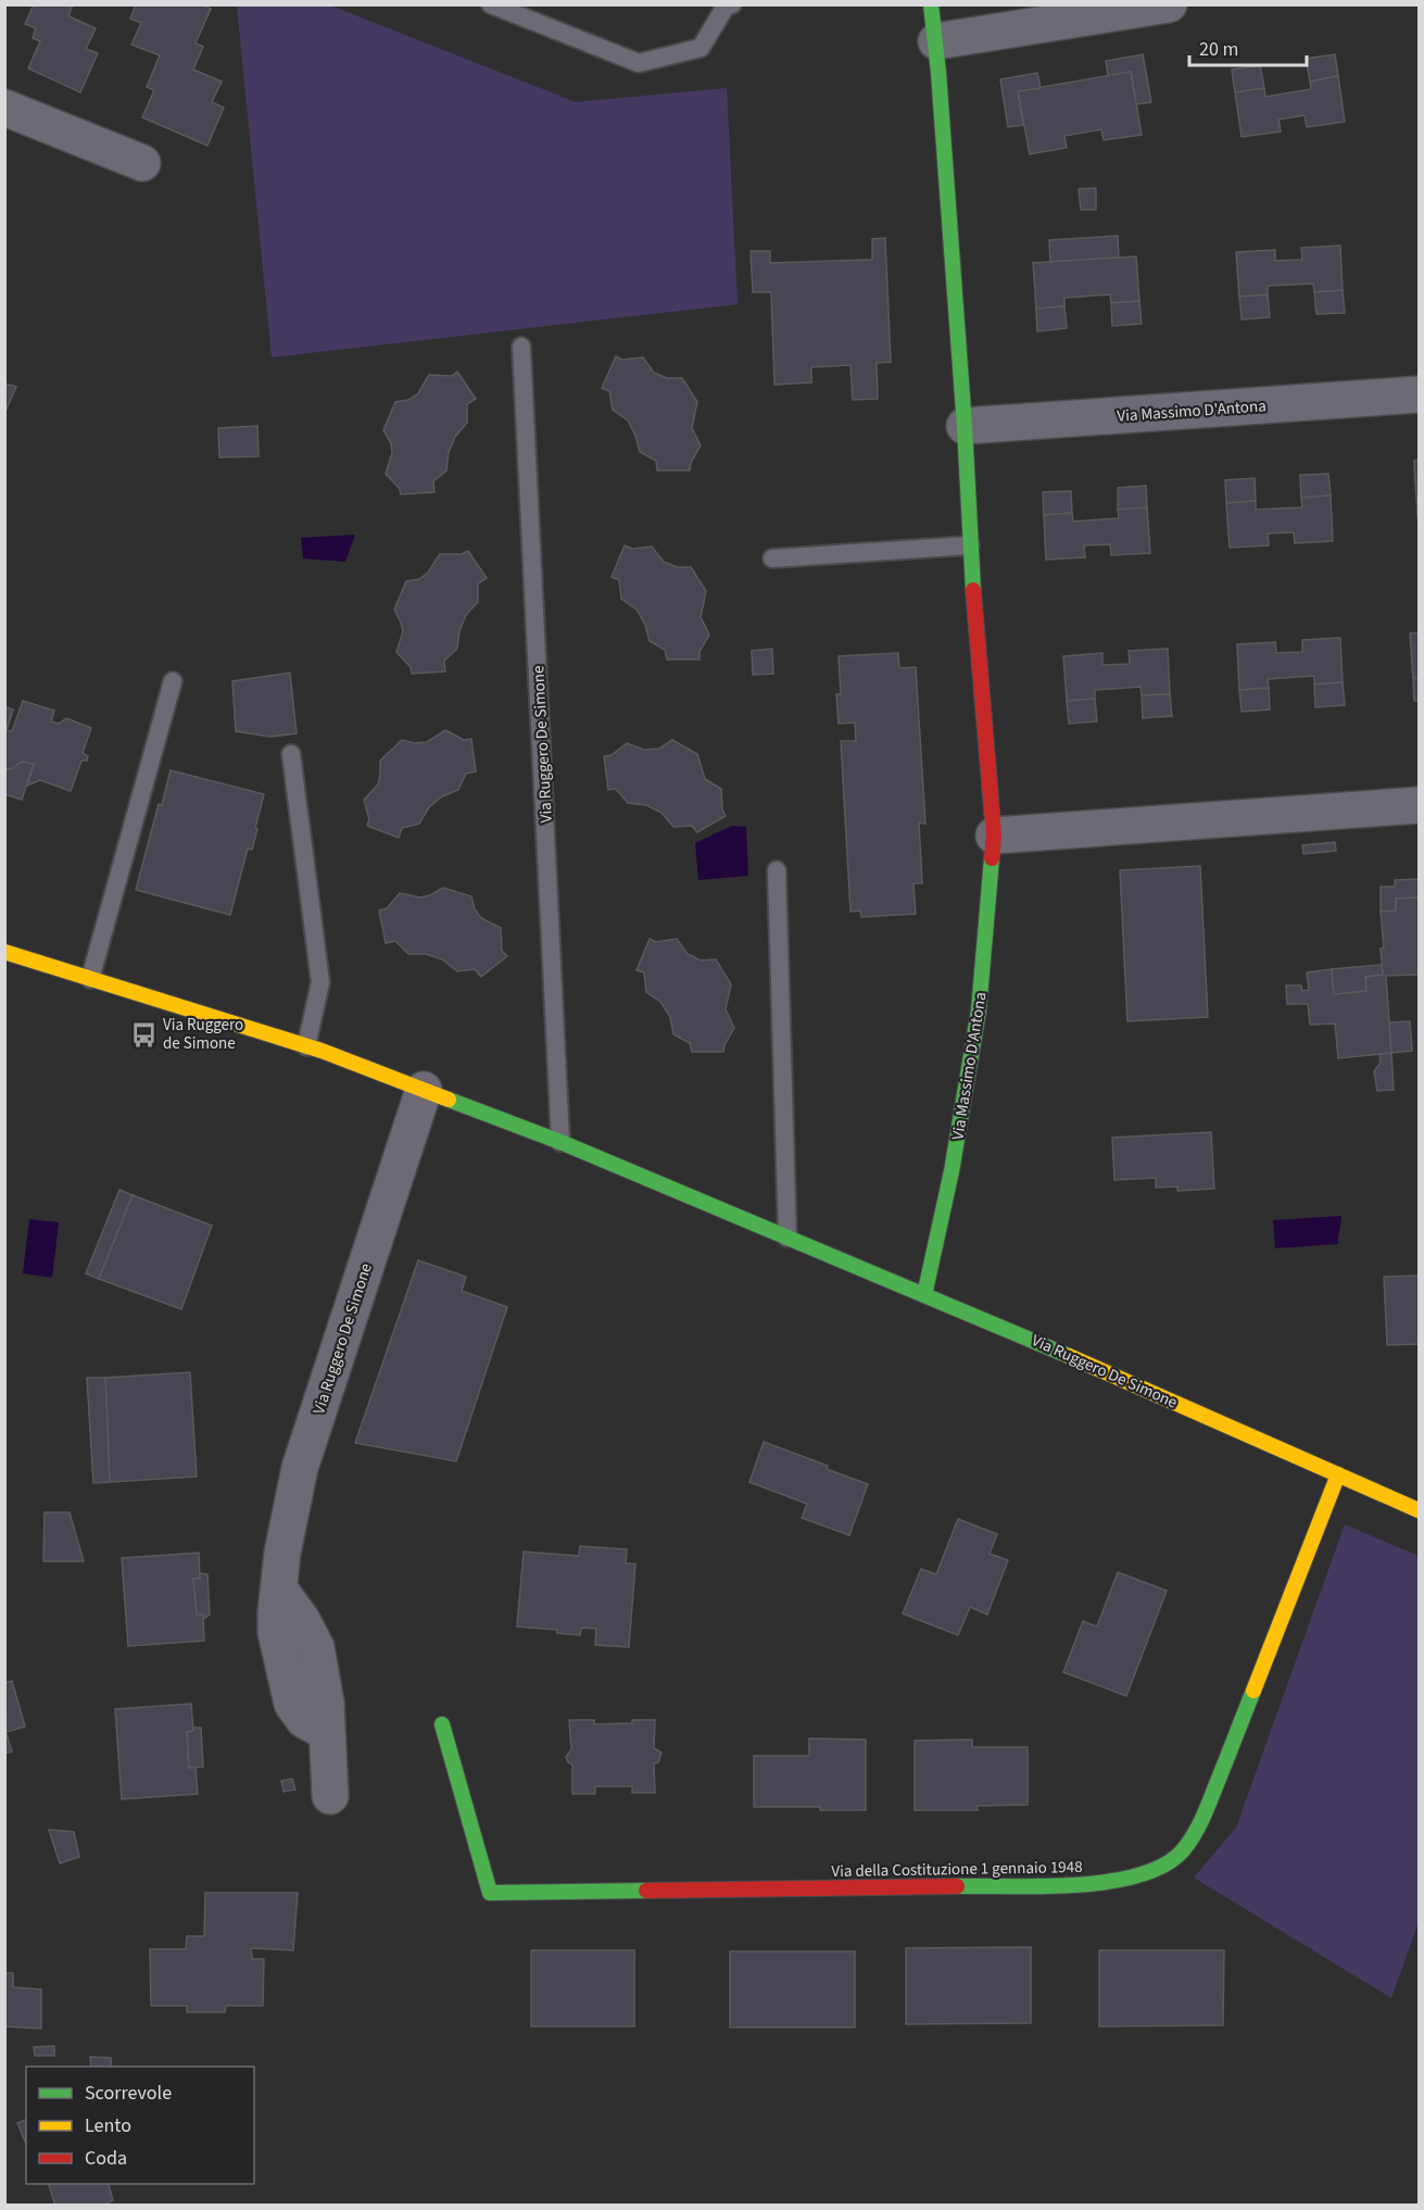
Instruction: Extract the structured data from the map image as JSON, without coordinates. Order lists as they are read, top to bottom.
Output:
{
  "streets": {
    "street": ["Via Massimo D'Antona", "Via Ruggero De Simone", "Via della Costituzione 1 gennaio 1948"]
  },
  "crossings": [
    ["Via Massimo D'Antona", "Via Ruggero De Simone"],
    ["Via Ruggero De Simone", "Via della Costituzione 1 gennaio 1948"]
  ],
  "places": {
    "bus stop": ["Via Ruggero de Simone"]
  },
  "legend": ["Scorrevole", "Lento", "Coda"],
  "scale_bar": "20 m"
}
